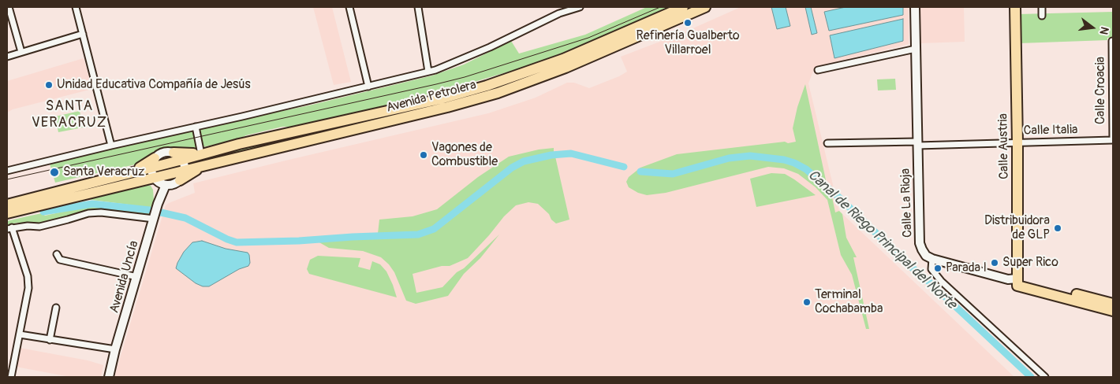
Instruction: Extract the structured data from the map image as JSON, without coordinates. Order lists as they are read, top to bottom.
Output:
{
  "streets": {
    "highway": ["Avenida Petrolera", "Calle Austria"],
    "street": [
      "Calle Croacia",
      "Calle Italia",
      "Calle La Rioja",
      "Avenida Uncía"
    ]
  },
  "crossings": [
    ["Calle Croacia", "Calle Italia"],
    ["Avenida Petrolera", "Avenida Uncía"],
    ["Calle Italia", "Calle Austria"],
    ["Calle Italia", "Calle La Rioja"]
  ],
  "districts": ["SANTA VERACRUZ"],
  "water": ["Canal de Riego Principal del Norte"],
  "places": [
    "Refinería Gualberto Villarroel",
    "Unidad Educativa Compañía de Jesús",
    "Vagones de Combustible",
    "Santa Veracruz",
    "Distribuidora de GLP",
    "Super Rico",
    "Parada I",
    "Terminal Cochabamba"
  ],
  "north": "right"
}
